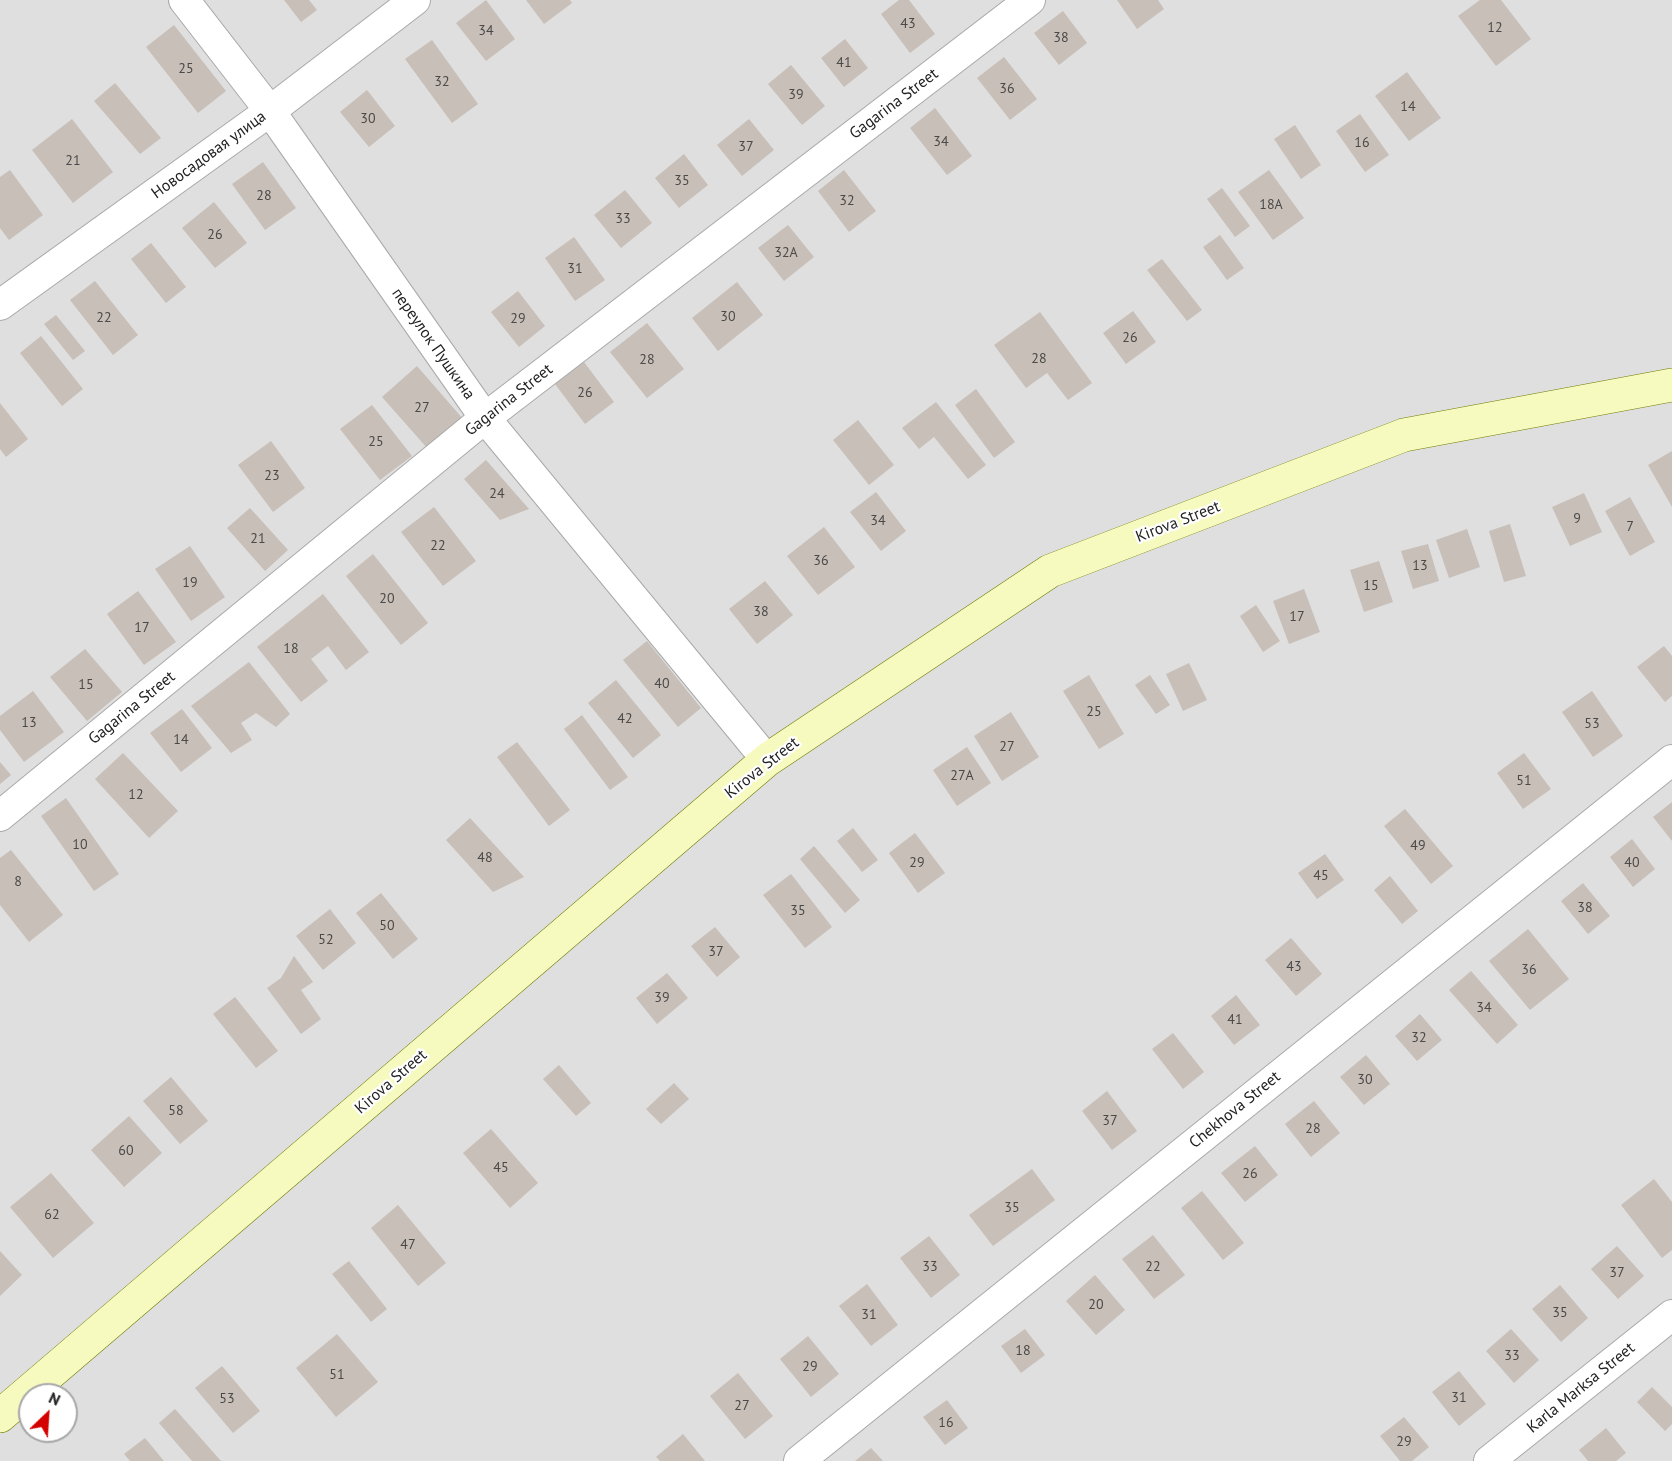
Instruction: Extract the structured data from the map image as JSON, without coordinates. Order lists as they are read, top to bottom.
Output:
{
  "streets": {
    "main road": ["Kirova Street"],
    "street": [
      "Gagarina Street",
      "Новосадовая улица",
      "переулок Пушкина",
      "Chekhova Street",
      "Karla Marksa Street"
    ]
  },
  "crossings": [
    ["Gagarina Street", "переулок Пушкина"],
    ["Новосадовая улица", "переулок Пушкина"],
    ["переулок Пушкина", "Kirova Street"]
  ],
  "house_numbers": [
    "43",
    "12",
    "34",
    "38",
    "41",
    "25",
    "32",
    "36",
    "39",
    "14",
    "30",
    "34",
    "16",
    "37",
    "21",
    "35",
    "28",
    "32",
    "18А",
    "33",
    "26",
    "32А",
    "31",
    "30",
    "22",
    "29",
    "26",
    "28",
    "28",
    "26",
    "27",
    "25",
    "23",
    "24",
    "9",
    "34",
    "7",
    "21",
    "22",
    "36",
    "13",
    "19",
    "15",
    "20",
    "38",
    "17",
    "17",
    "18",
    "40",
    "15",
    "25",
    "42",
    "13",
    "53",
    "14",
    "27",
    "27А",
    "51",
    "12",
    "10",
    "49",
    "48",
    "29",
    "40",
    "45",
    "8",
    "38",
    "35",
    "50",
    "52",
    "37",
    "43",
    "36",
    "39",
    "34",
    "41",
    "32",
    "30",
    "58",
    "37",
    "28",
    "60",
    "45",
    "26",
    "35",
    "62",
    "47",
    "33",
    "22",
    "37",
    "20",
    "35",
    "31",
    "18",
    "33",
    "29",
    "51",
    "31",
    "53",
    "27",
    "16",
    "29"
  ],
  "north": "top right"
}
